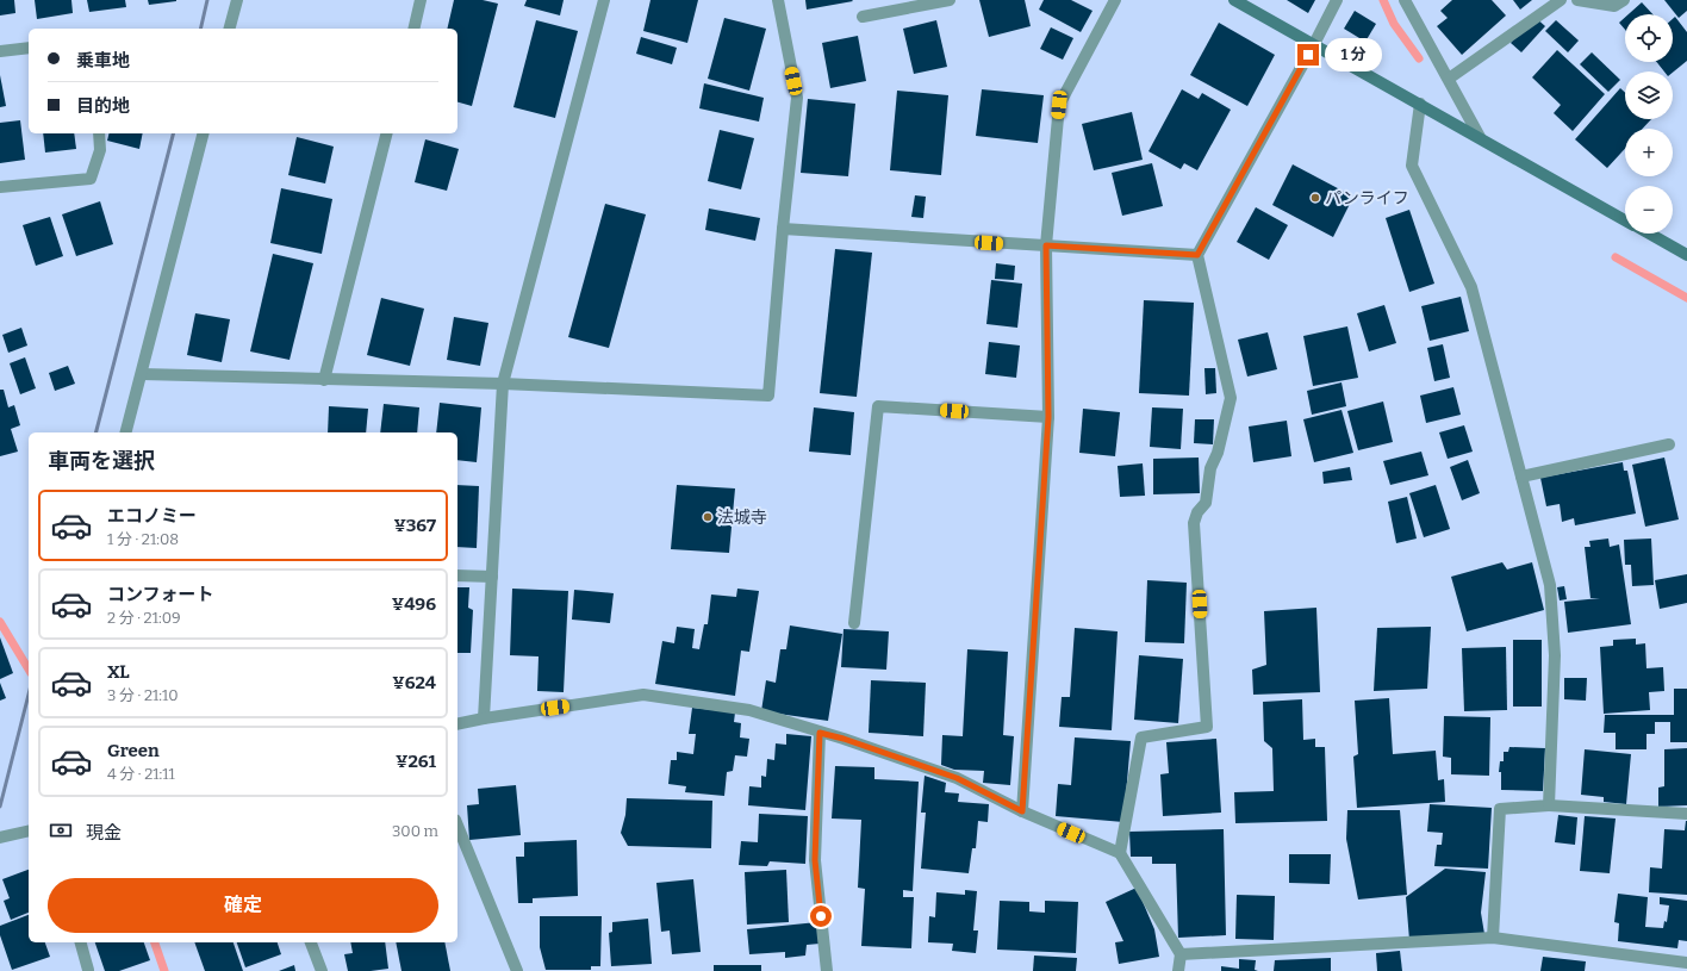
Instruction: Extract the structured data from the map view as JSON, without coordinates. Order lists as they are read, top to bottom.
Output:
{
  "places": ["パンライフ", "法城寺"],
  "page": {
    "map_buttons": ["+", "−"],
    "banner": ["乗車地", "目的地"],
    "bubble": "1 分",
    "heading": "車両を選択",
    "list": [
      {
        "name": "エコノミー",
        "note": "1 分 · 21:08",
        "value": "¥367"
      },
      {
        "name": "コンフォート",
        "note": "2 分 · 21:09",
        "value": "¥496"
      },
      {
        "name": "XL",
        "note": "3 分 · 21:10",
        "value": "¥624"
      },
      {
        "name": "Green",
        "note": "4 分 · 21:11",
        "value": "¥261"
      }
    ],
    "pay": ["現金", "300 m"],
    "buttons": "確定"
  }
}
